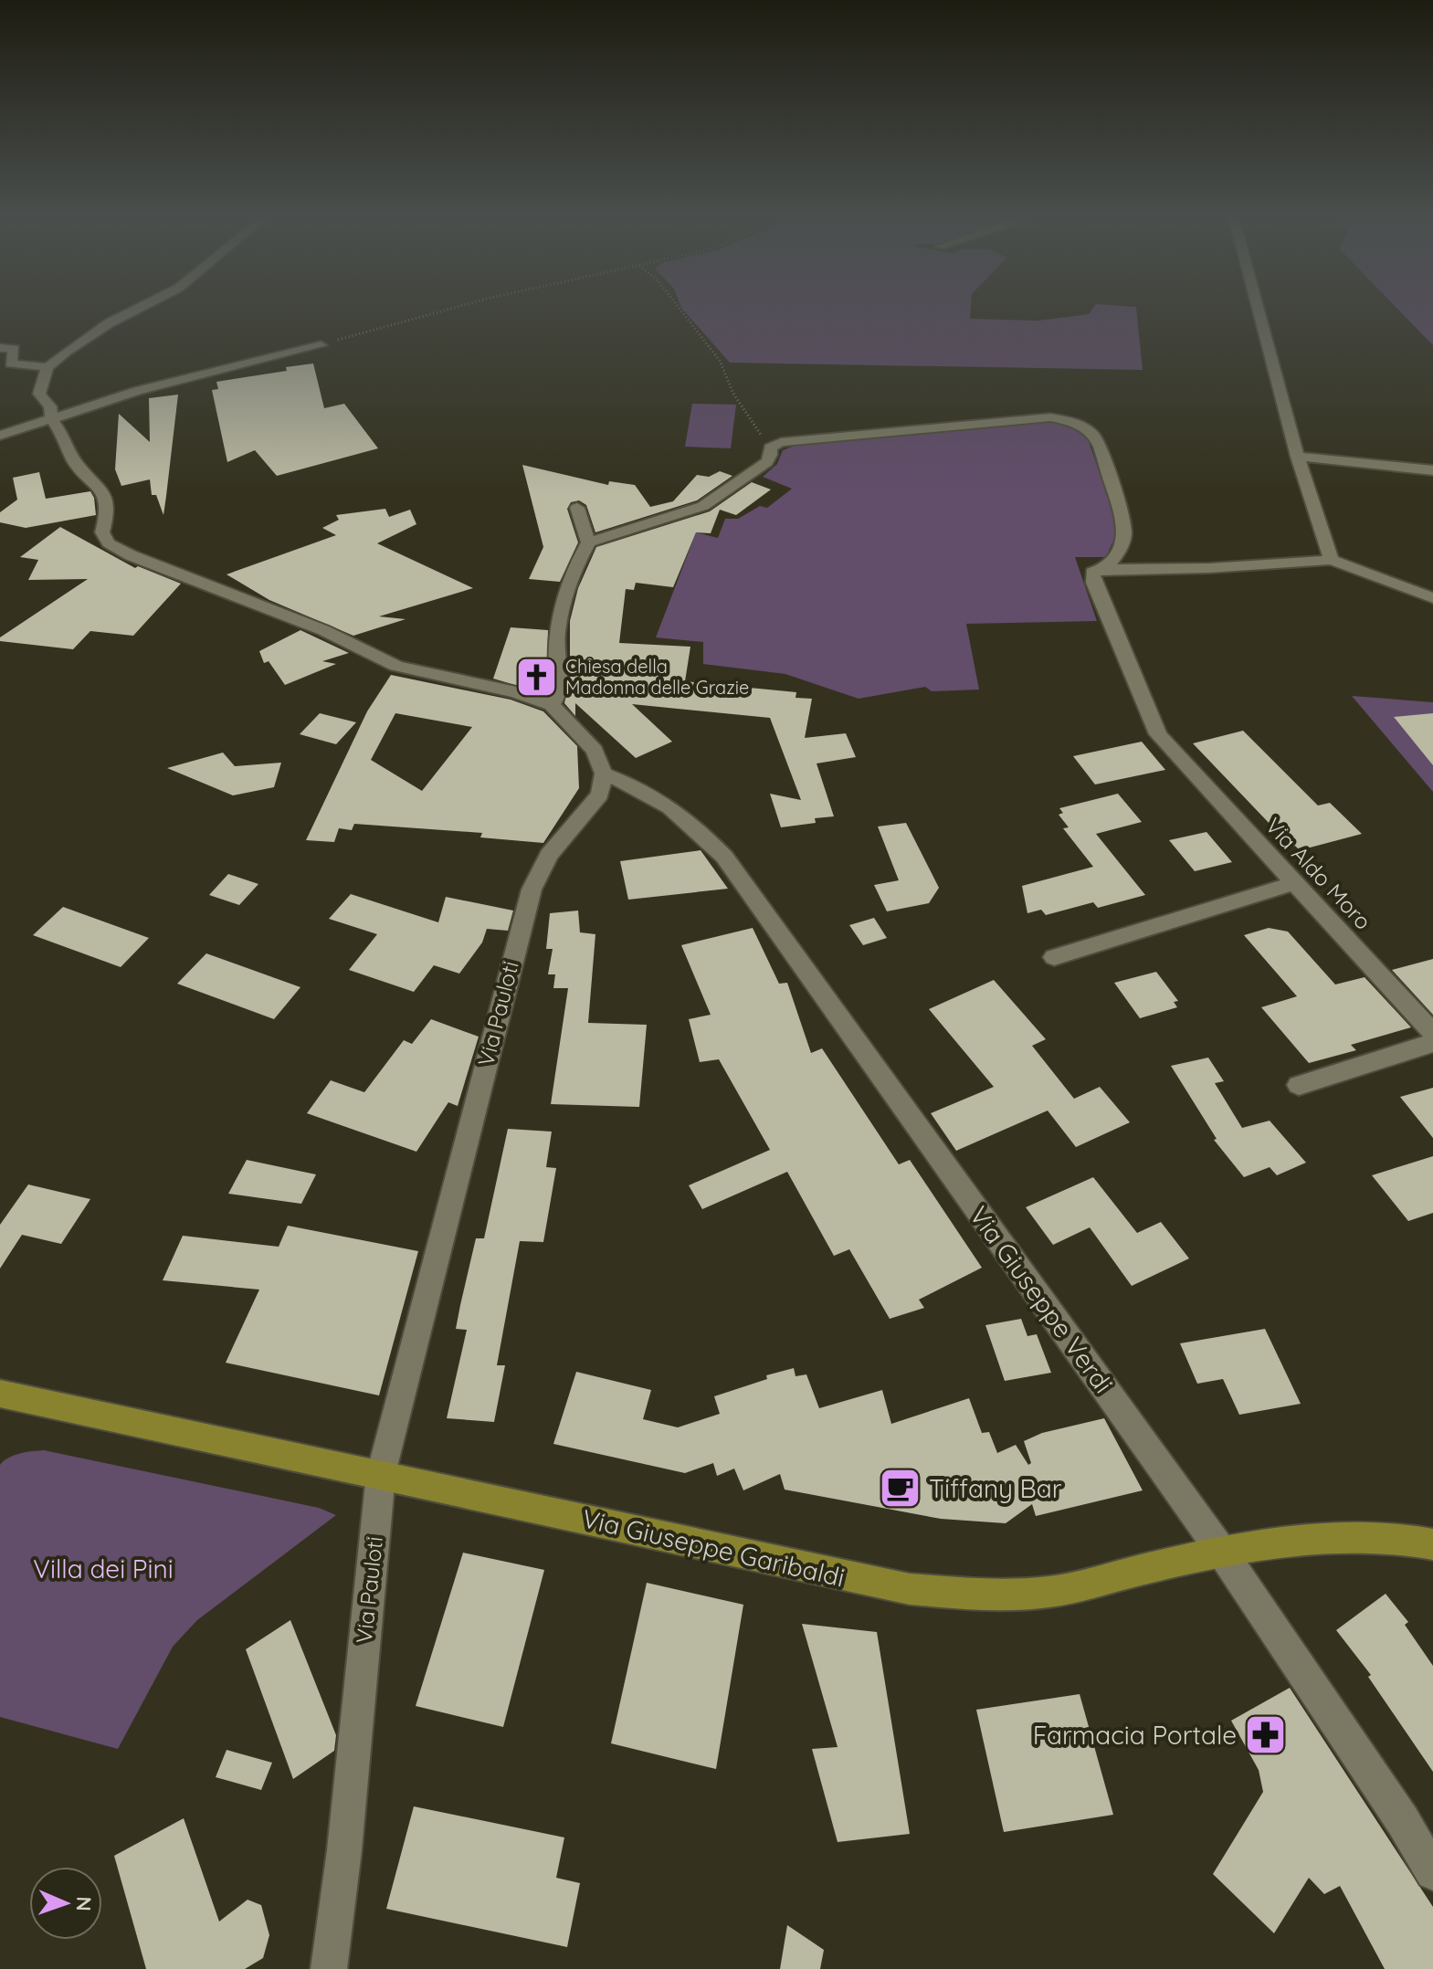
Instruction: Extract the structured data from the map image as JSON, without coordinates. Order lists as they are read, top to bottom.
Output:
{
  "streets": {
    "main road": ["Via Giuseppe Garibaldi"],
    "street": ["Via Aldo Moro", "Via Pauloti", "Via Giuseppe Verdi"]
  },
  "crossings": [
    ["Via Pauloti", "Via Giuseppe Verdi"],
    ["Via Pauloti", "Via Giuseppe Garibaldi"],
    ["Via Giuseppe Verdi", "Via Giuseppe Garibaldi"]
  ],
  "parks": ["Villa dei Pini"],
  "places": {
    "church": ["Chiesa della Madonna delle Grazie"],
    "cafe": ["Tiffany Bar"],
    "pharmacy": ["Farmacia Portale"]
  },
  "north": "right"
}
